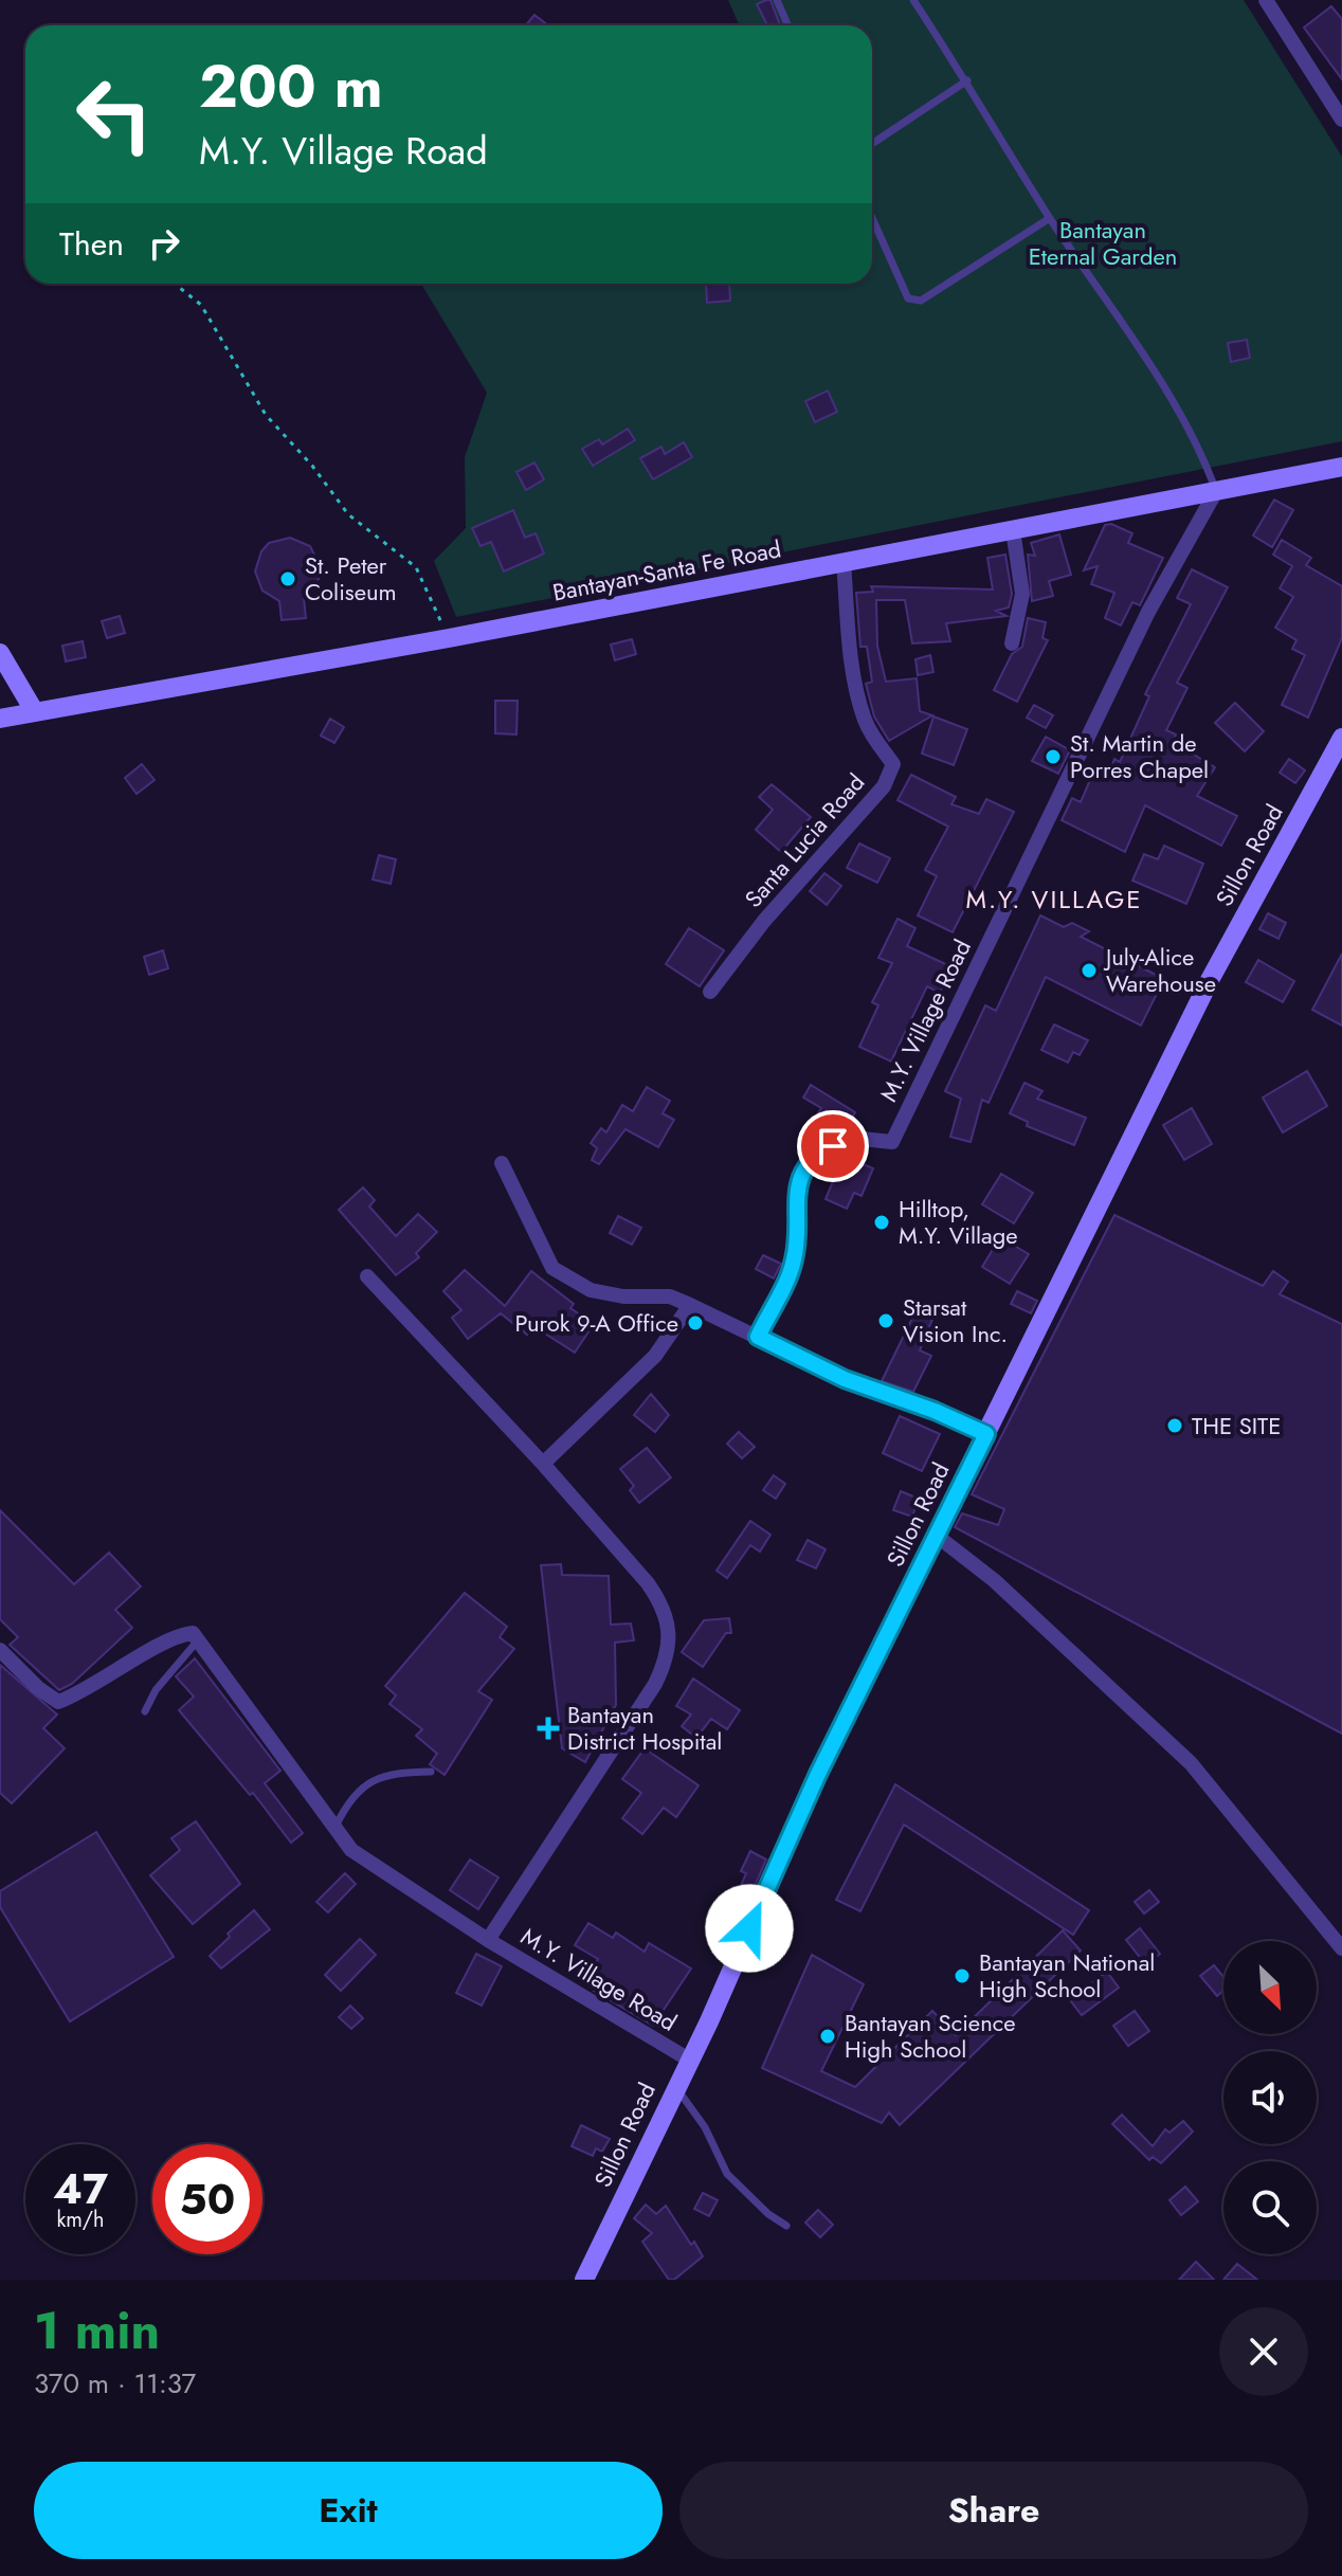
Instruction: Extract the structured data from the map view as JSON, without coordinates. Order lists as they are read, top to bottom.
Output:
{
  "streets": {
    "main road": ["Bantayan-Santa Fe Road", "Sillon Road"],
    "street": ["Santa Lucia Road", "M.Y. Village Road"]
  },
  "crossings": [
    ["Bantayan-Santa Fe Road", "Santa Lucia Road"],
    ["Bantayan-Santa Fe Road", "M.Y. Village Road"],
    ["Sillon Road", "M.Y. Village Road"]
  ],
  "districts": ["M.Y. VILLAGE"],
  "parks": ["Bantayan Eternal Garden"],
  "places": {
    "other": [
      "St. Peter Coliseum",
      "St. Martin de Porres Chapel",
      "July-Alice Warehouse",
      "Hilltop, M.Y. Village",
      "Starsat Vision Inc.",
      "Purok 9-A Office",
      "THE SITE",
      "Bantayan National High School",
      "Bantayan Science High School"
    ],
    "health": ["Bantayan District Hospital"]
  },
  "north": "bottom right",
  "page": {
    "turn": ["200 m", "M.Y. Village Road"],
    "then": "Then",
    "speed": "47 km/h",
    "limit": "50",
    "heading": ["1 min", "370 m · 11:37"],
    "buttons": ["Exit", "Share"]
  }
}
